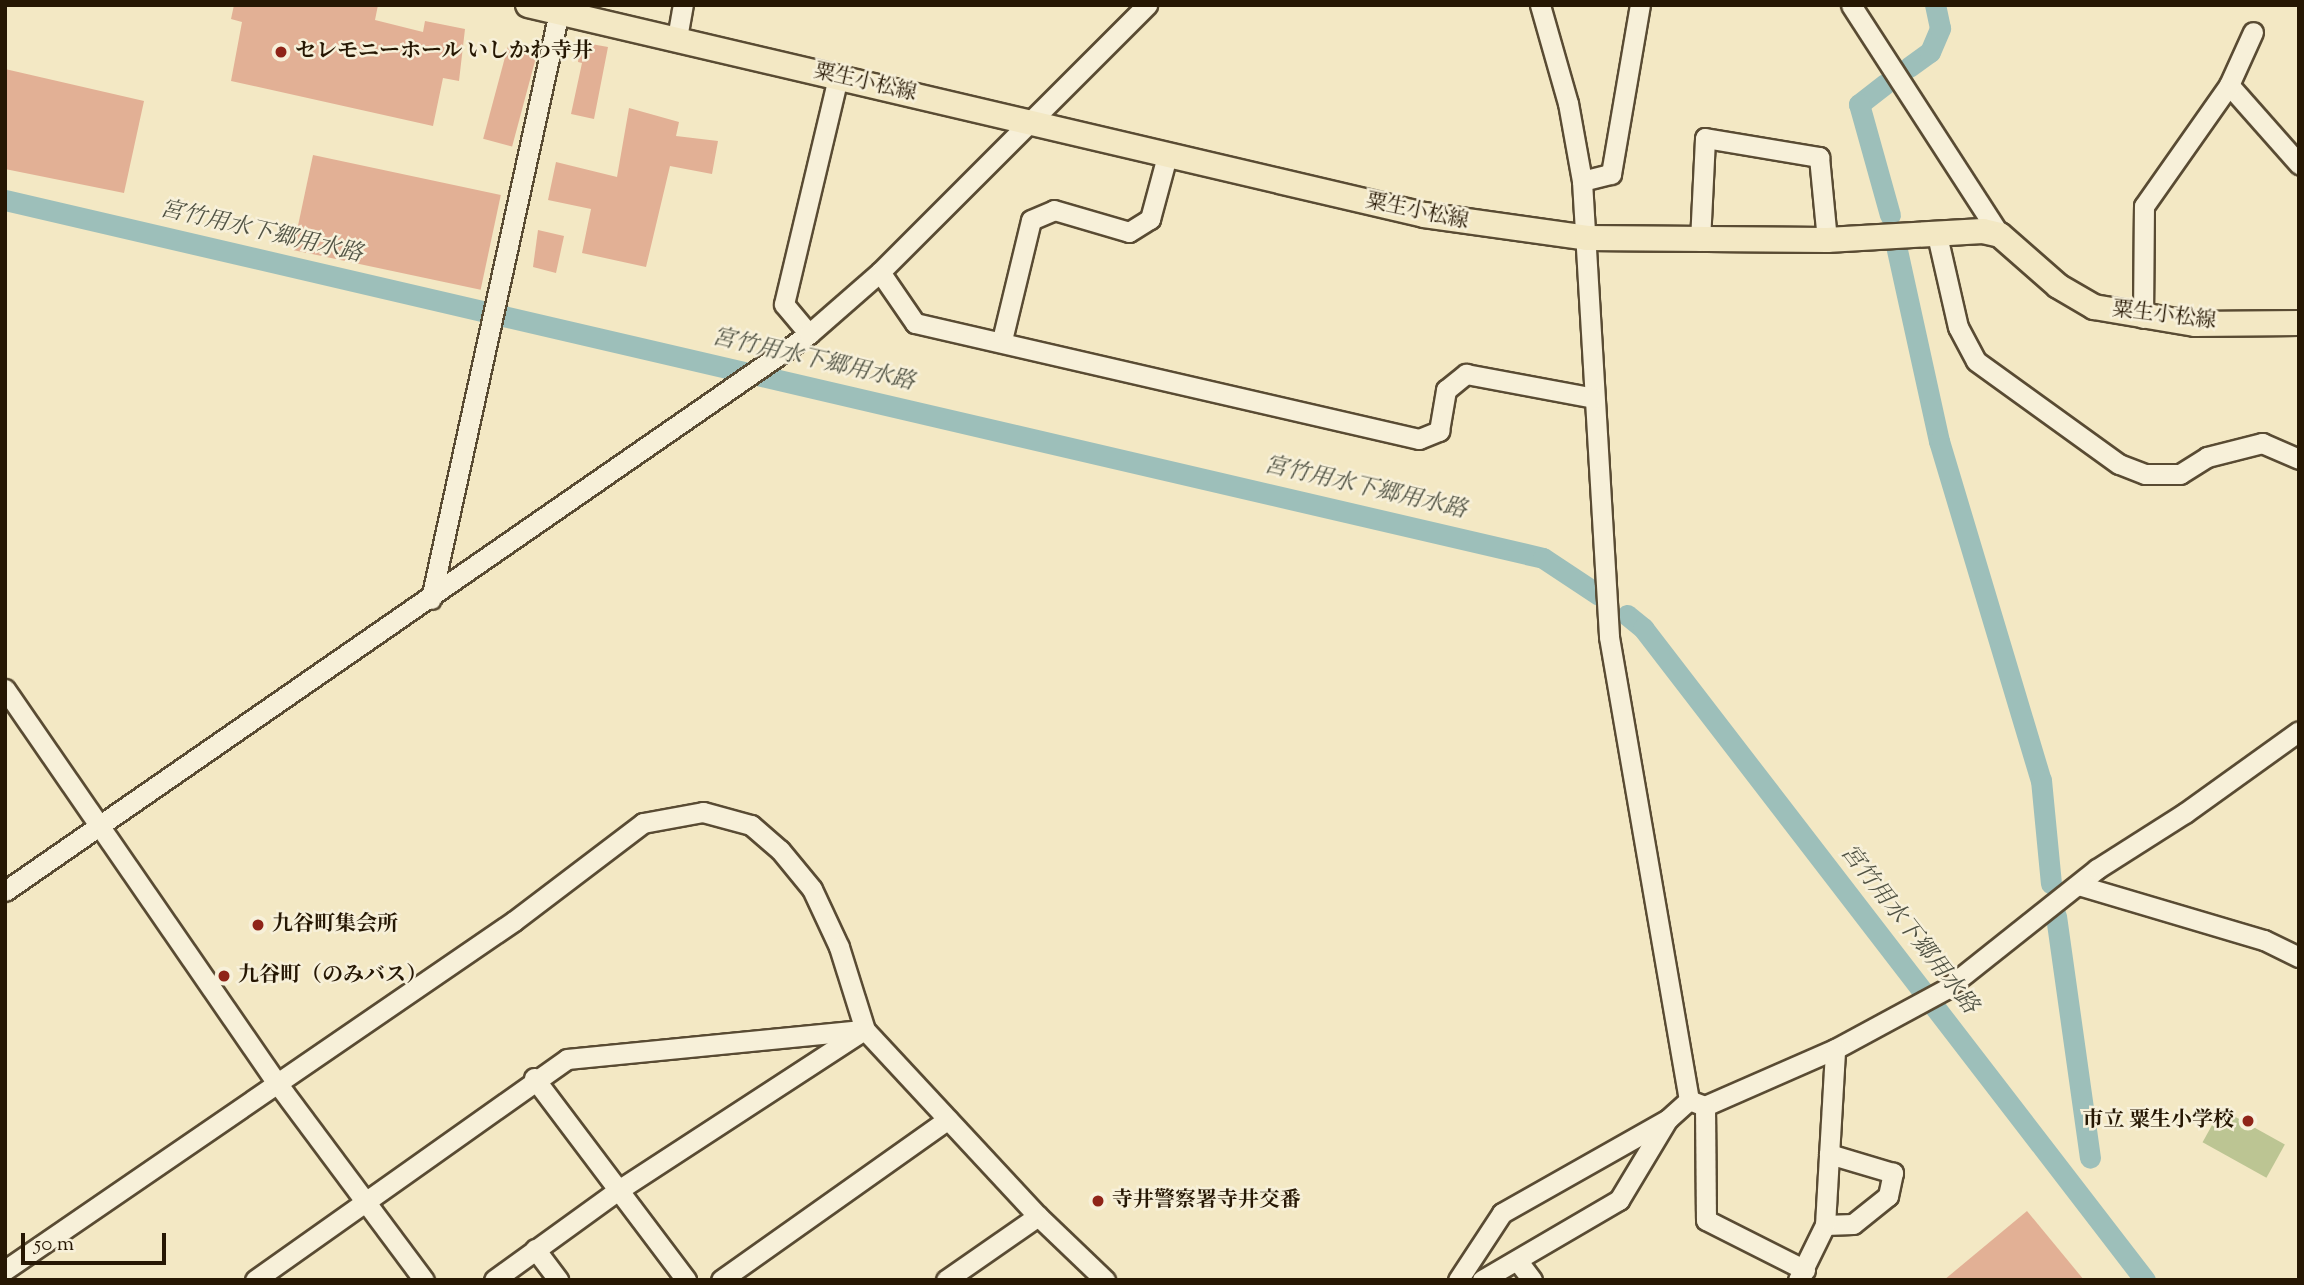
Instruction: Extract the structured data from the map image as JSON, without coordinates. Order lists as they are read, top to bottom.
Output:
{
  "streets": {
    "main road": ["粟生小松線"]
  },
  "water": ["宮竹用水下郷用水路"],
  "places": [
    "セレモニーホール いしかわ寺井",
    "九谷町集会所",
    "九谷町（のみバス）",
    "市立 粟生小学校",
    "寺井警察署寺井交番"
  ],
  "scale_bar": "50 m"
}
